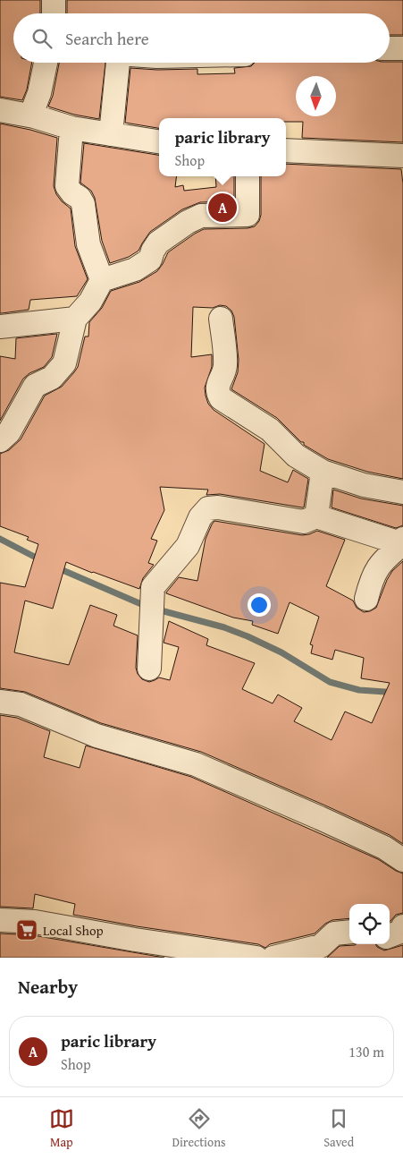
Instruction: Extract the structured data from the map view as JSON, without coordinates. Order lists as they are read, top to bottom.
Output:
{
  "places": {
    "supermarket": ["Local Shop"]
  },
  "north": "bottom",
  "page": {
    "search": "Search here",
    "popup": ["paric library", "Shop"],
    "pins": "A",
    "heading": "Nearby",
    "list": [
      {
        "mark": "A",
        "name": "paric library",
        "note": "Shop",
        "value": "130 m"
      }
    ],
    "nav": ["Map", "Directions", "Saved"]
  }
}
